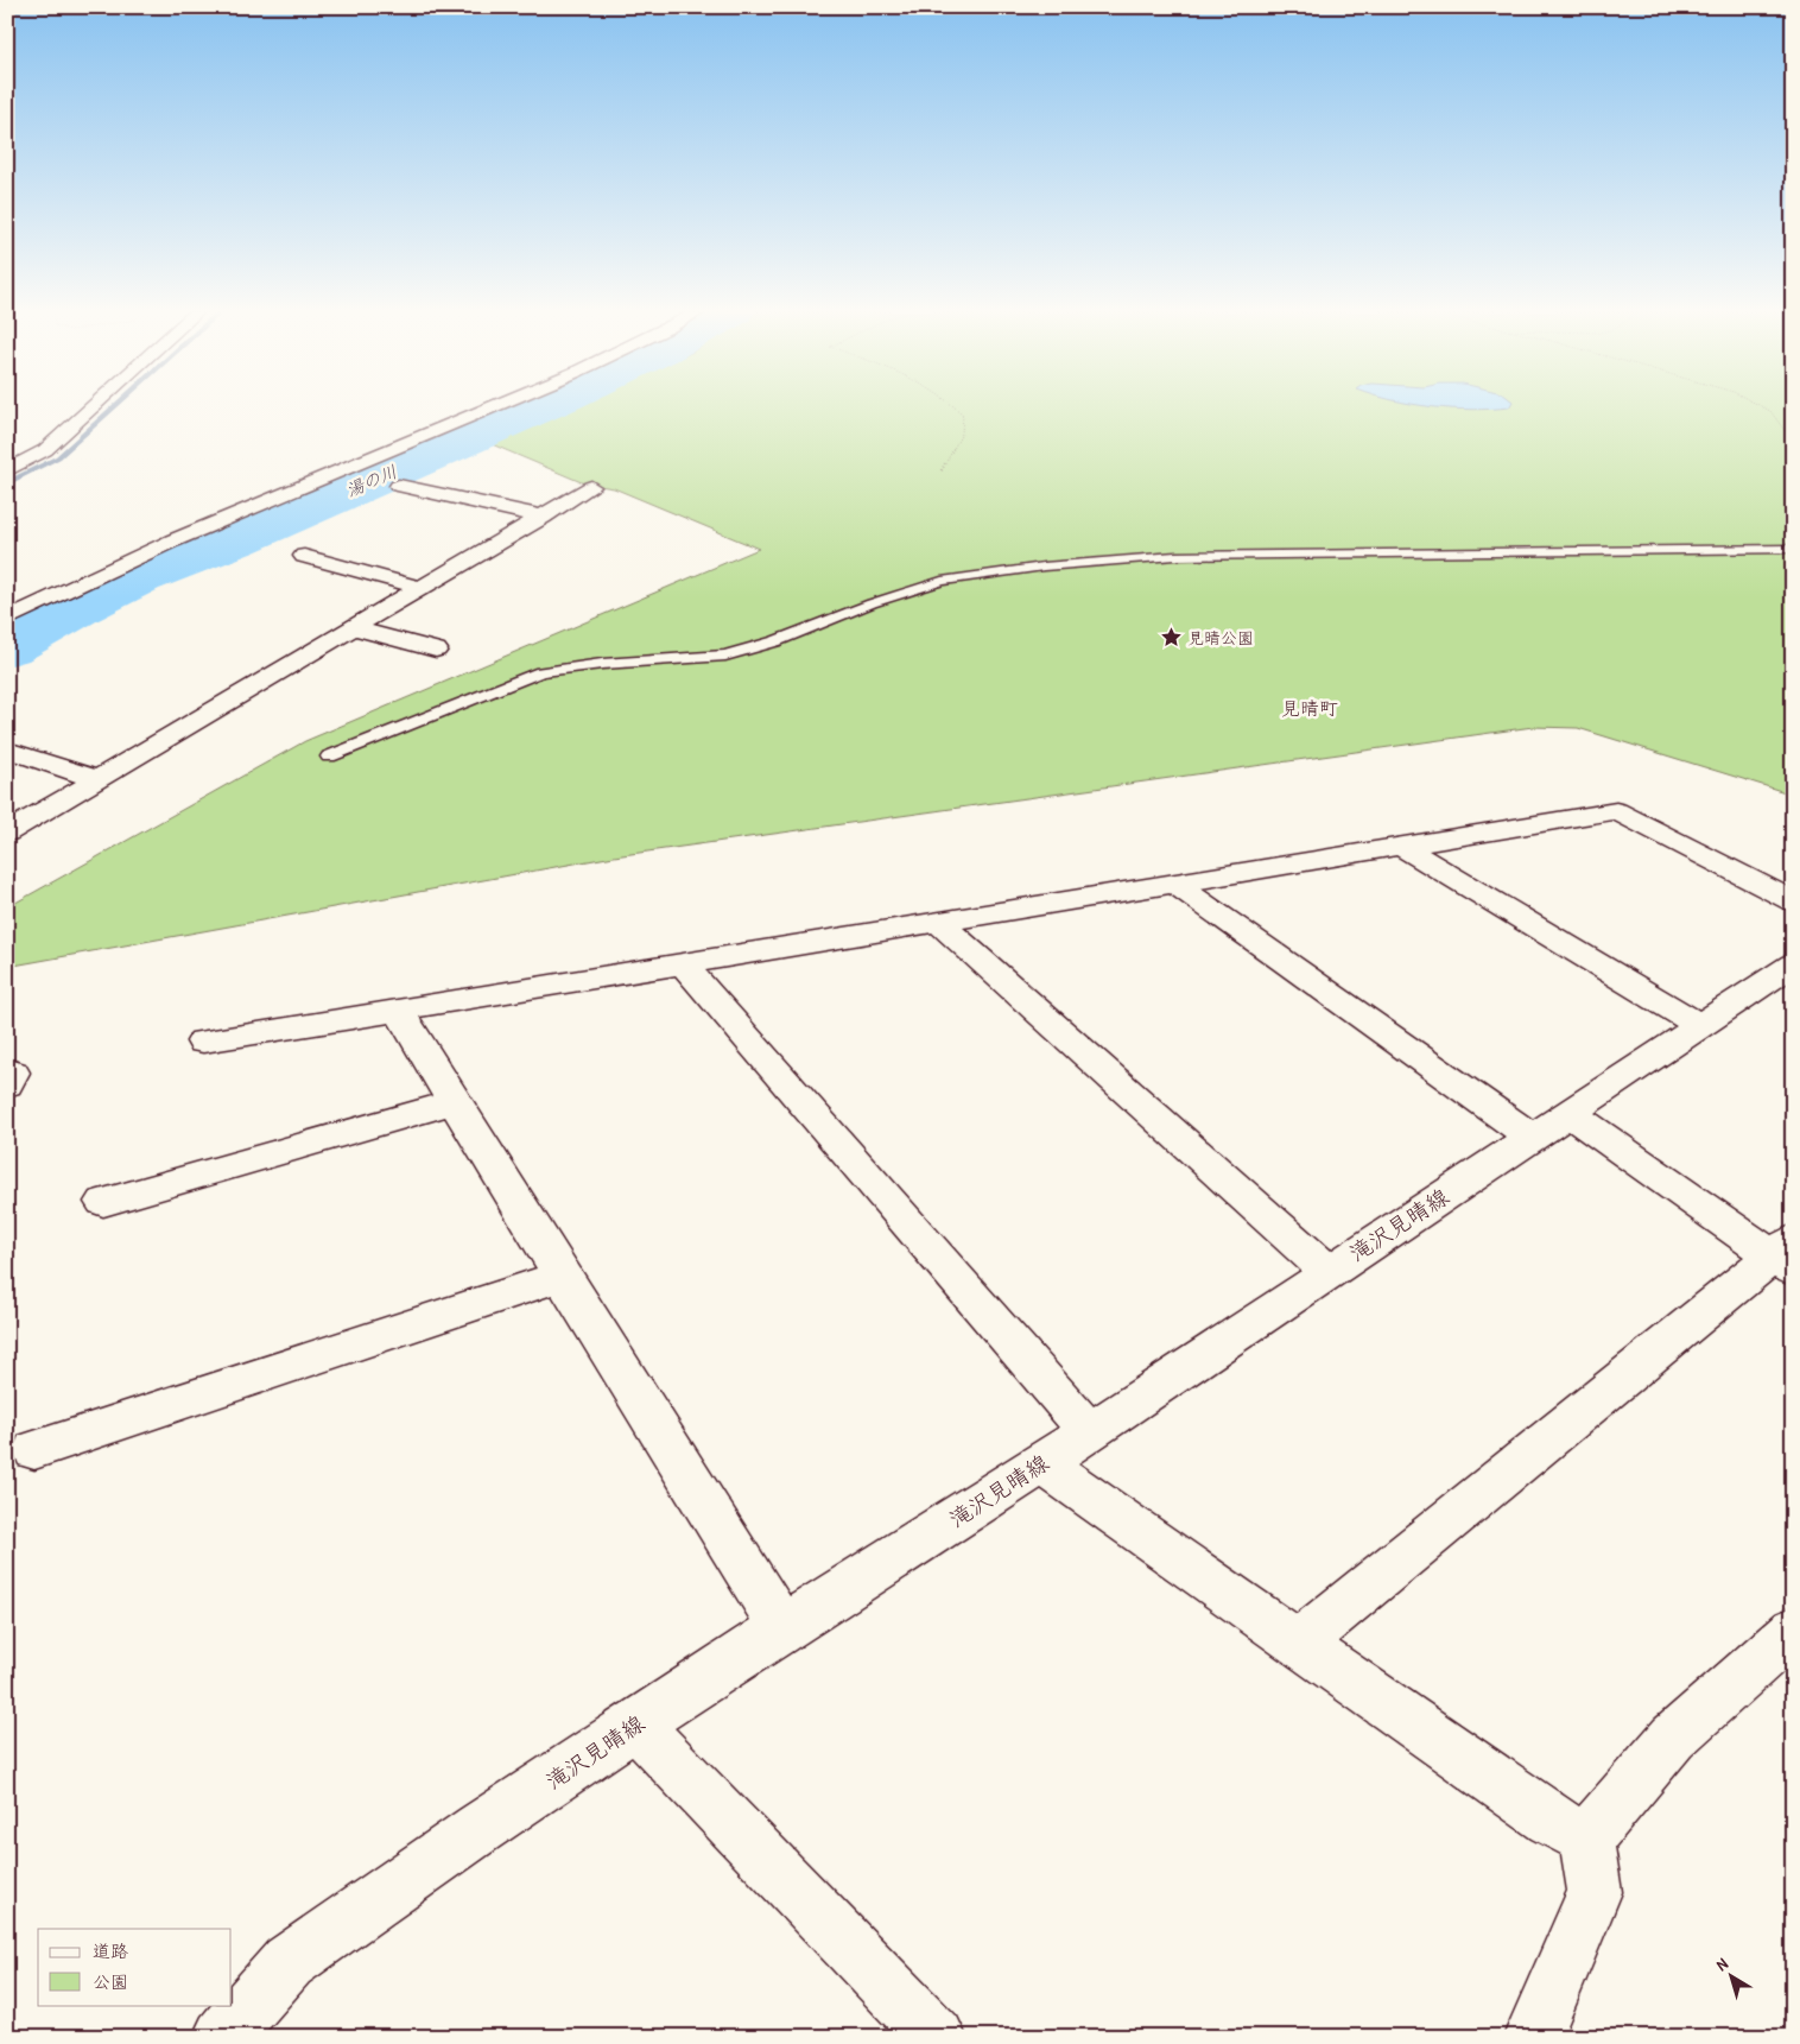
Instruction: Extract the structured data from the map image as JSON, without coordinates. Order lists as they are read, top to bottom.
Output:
{
  "streets": {
    "street": ["滝沢見晴線"]
  },
  "districts": ["見晴町"],
  "water": ["湯の川"],
  "places": {
    "place": ["見晴公園"]
  },
  "legend": ["道路", "公園"],
  "north": "top left"
}
